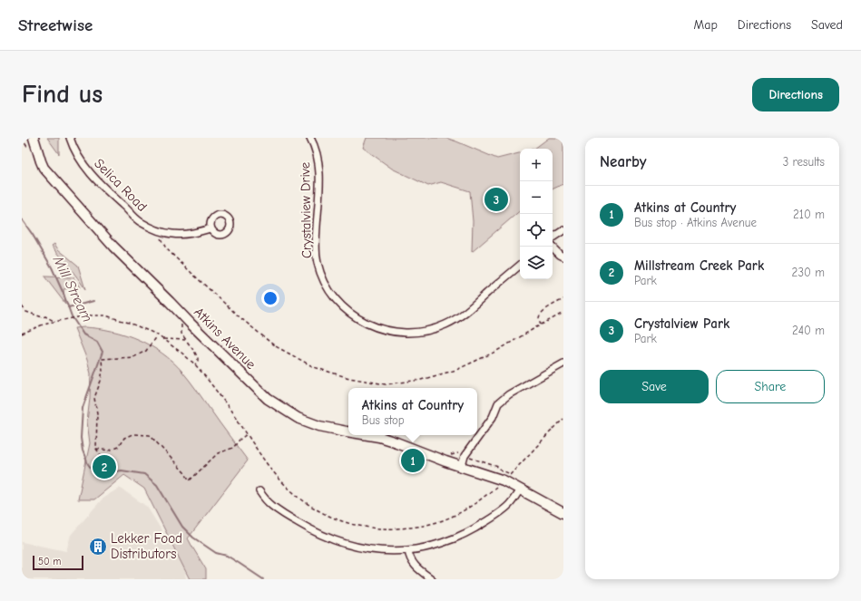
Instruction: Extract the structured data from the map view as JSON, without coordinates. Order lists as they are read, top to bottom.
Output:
{
  "streets": {
    "street": ["Selica Road", "Crystalview Drive", "Atkins Avenue"]
  },
  "water": ["Mill Stream"],
  "places": {
    "building": ["Lekker Food Distributors"]
  },
  "scale_bar": "50 m",
  "page": {
    "header": "Streetwise",
    "nav": ["Map", "Directions", "Saved"],
    "buttons": [
      "Directions",
      ["Save", "Share"]
    ],
    "title": "Find us",
    "heading": ["Nearby", "3 results"],
    "map_buttons": ["+", "−"],
    "list": [
      {
        "mark": "1",
        "name": "Atkins at Country",
        "note": "Bus stop · Atkins Avenue",
        "value": "210 m"
      },
      {
        "mark": "2",
        "name": "Millstream Creek Park",
        "note": "Park",
        "value": "230 m"
      },
      {
        "mark": "3",
        "name": "Crystalview Park",
        "note": "Park",
        "value": "240 m"
      }
    ],
    "pins": ["3", "1", "2"],
    "popup": ["Atkins at Country", "Bus stop"],
    "scale": "50 m"
  }
}
